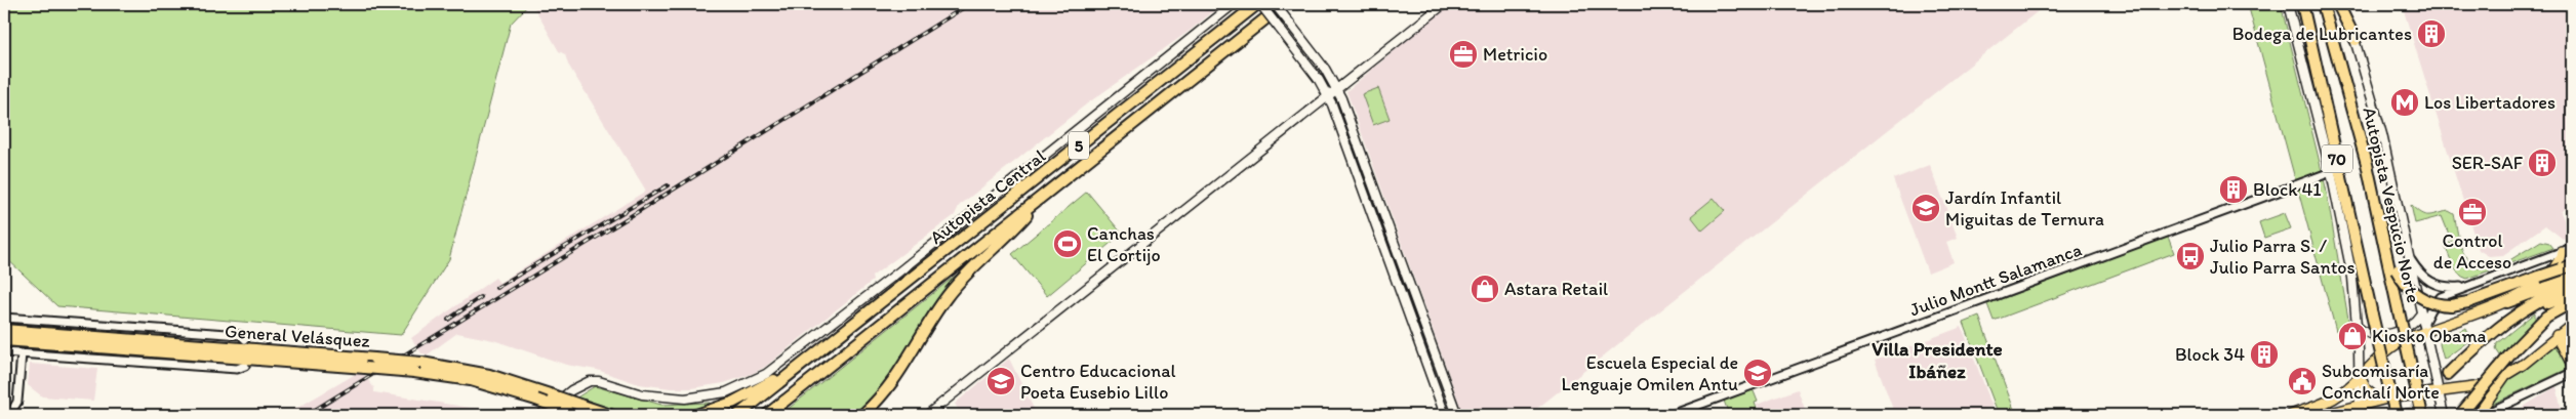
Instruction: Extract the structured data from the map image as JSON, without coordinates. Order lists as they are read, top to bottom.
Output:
{
  "streets": {
    "highway": [
      "5",
      "70",
      "Autopista Central",
      "Autopista Vespucio Norte",
      "General Velásquez"
    ],
    "street": ["Julio Montt Salamanca"]
  },
  "districts": ["Villa Presidente Ibáñez"],
  "places": {
    "building": [
      "Bodega de Lubricantes",
      "SER-SAF",
      "Block 41",
      "Block 34"
    ],
    "office": ["Metricio", "Control de Acceso"],
    "metro station": ["Los Libertadores"],
    "school or university": ["Jardín Infantil Miguitas de Ternura", "Escuela Especial de Lenguaje Omilen Antu", "Centro Educacional Poeta Eusebio Lillo"],
    "sports": ["Canchas El Cortijo"],
    "bus stop": ["Julio Parra S. / Julio Parra Santos"],
    "shop": ["Astara Retail", "Kiosko Obama"],
    "public building": ["Subcomisaría Conchalí Norte"]
  }
}
